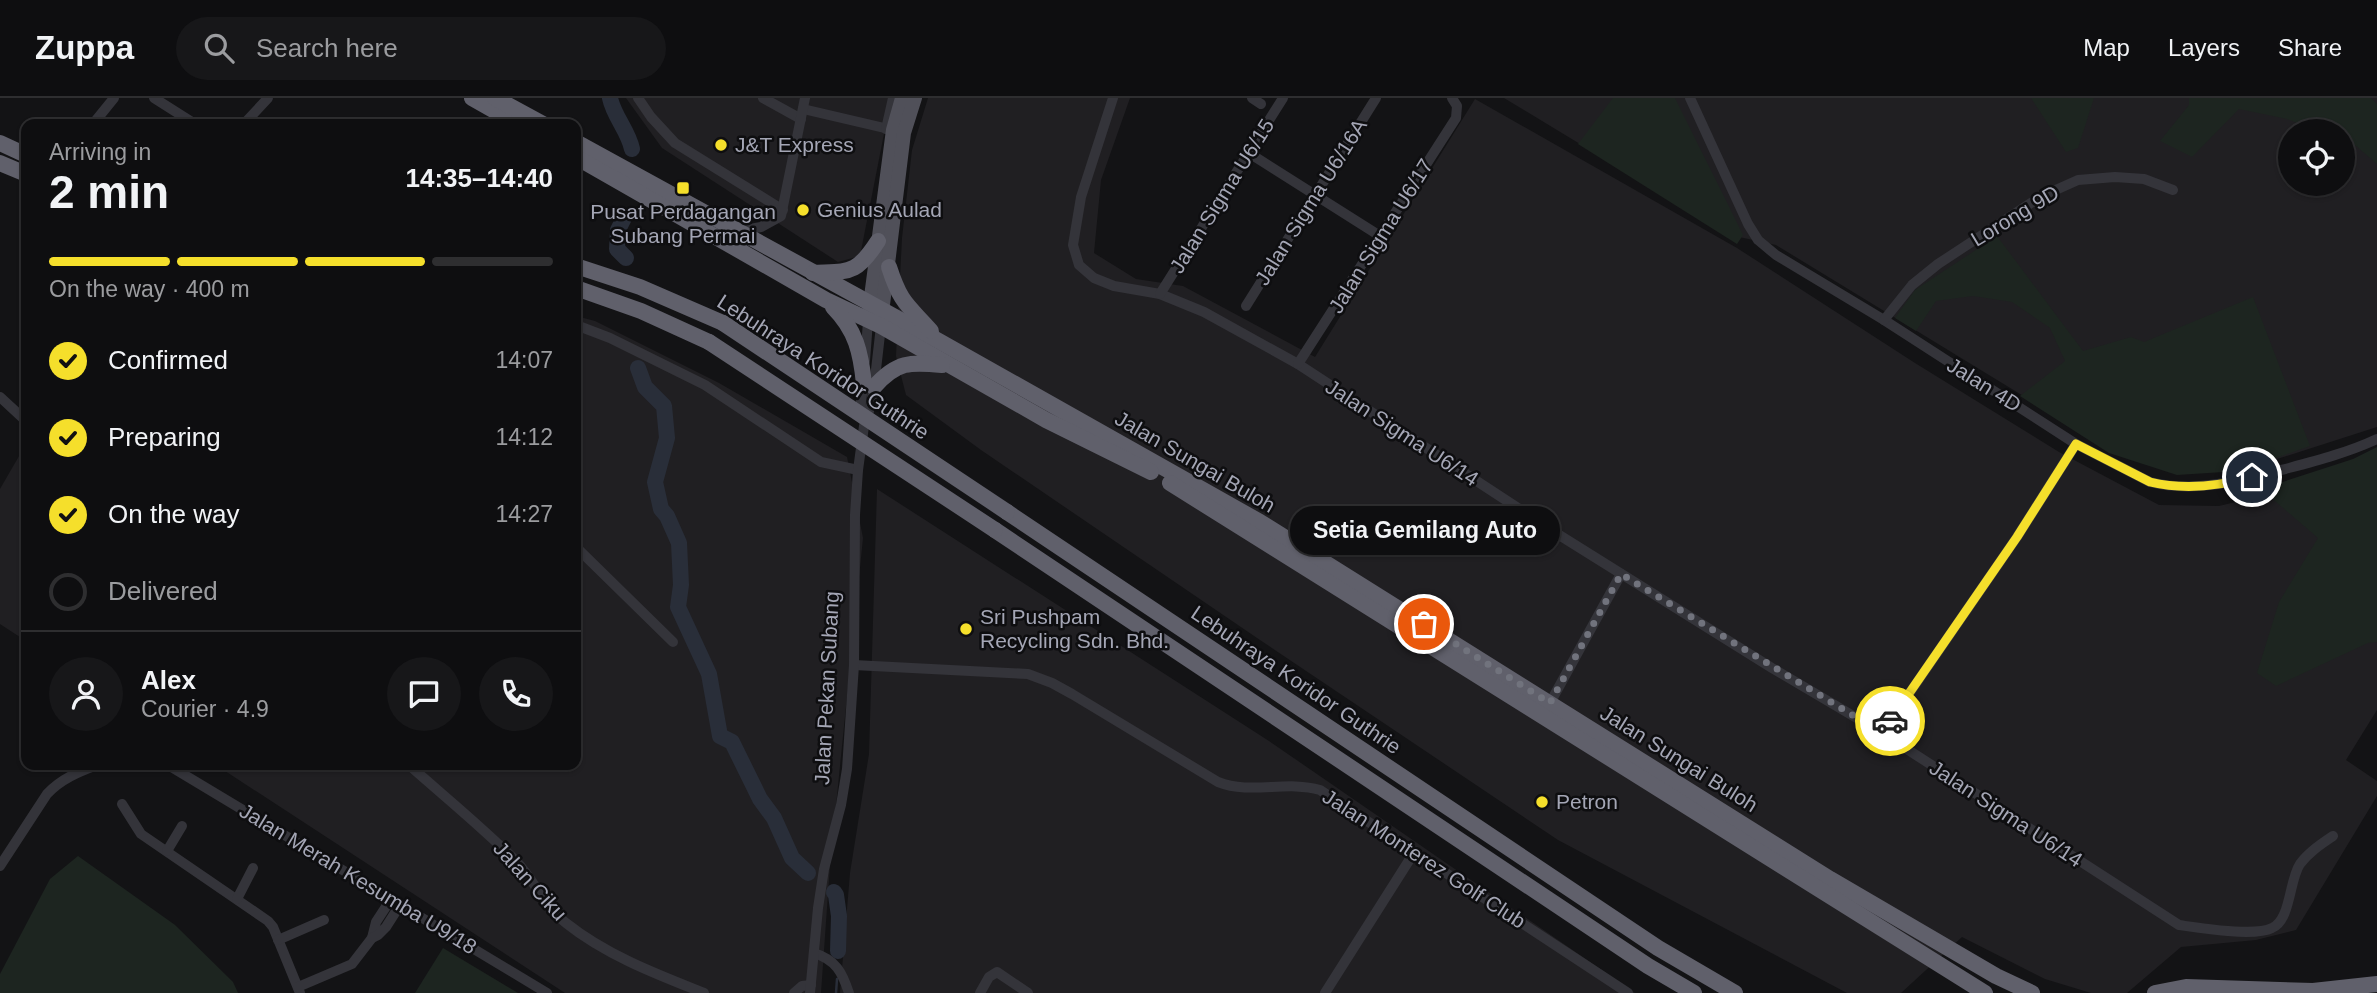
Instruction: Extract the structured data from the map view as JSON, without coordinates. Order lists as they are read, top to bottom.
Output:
{
  "streets": {
    "highway": ["Lebuhraya Koridor Guthrie", "Jalan Sungai Buloh"],
    "street": [
      "Jalan Sigma U6/15",
      "Jalan Sigma U6/16A",
      "Lorong 9D",
      "Jalan Sigma U6/17",
      "Jalan 4D",
      "Jalan Sigma U6/14",
      "Jalan Pekan Subang",
      "Jalan Monterez Golf Club",
      "Jalan Merah Kesumba U9/18",
      "Jalan Ciku"
    ]
  },
  "crossings": [
    ["Jalan Sigma U6/15", "Jalan Sigma U6/14"],
    ["Lorong 9D", "Jalan 4D"],
    ["Jalan Sigma U6/17", "Jalan Sigma U6/14"],
    ["Jalan Sungai Buloh", "Jalan Pekan Subang"],
    ["Jalan Pekan Subang", "Jalan Monterez Golf Club"]
  ],
  "places": {
    "other": [
      "J&T Express",
      "Genius Aulad",
      "Setia Gemilang Auto",
      "Sri Pushpam Recycling Sdn. Bhd.",
      "Petron"
    ],
    "transit": ["Pusat Perdagangan Subang Permai"]
  },
  "page": {
    "header": "Zuppa",
    "search": "Search here",
    "nav": ["Map", "Layers", "Share"],
    "heading": ["2 min", "Arriving in", "14:35–14:40"],
    "panel": ["Alex", "Courier · 4.9"],
    "bar": "On the way · 400 m",
    "list": [
      ["Confirmed", "14:07"],
      ["Preparing", "14:12"],
      ["On the way", "14:27"],
      "Delivered"
    ],
    "bubble": "Setia Gemilang Auto"
  }
}
